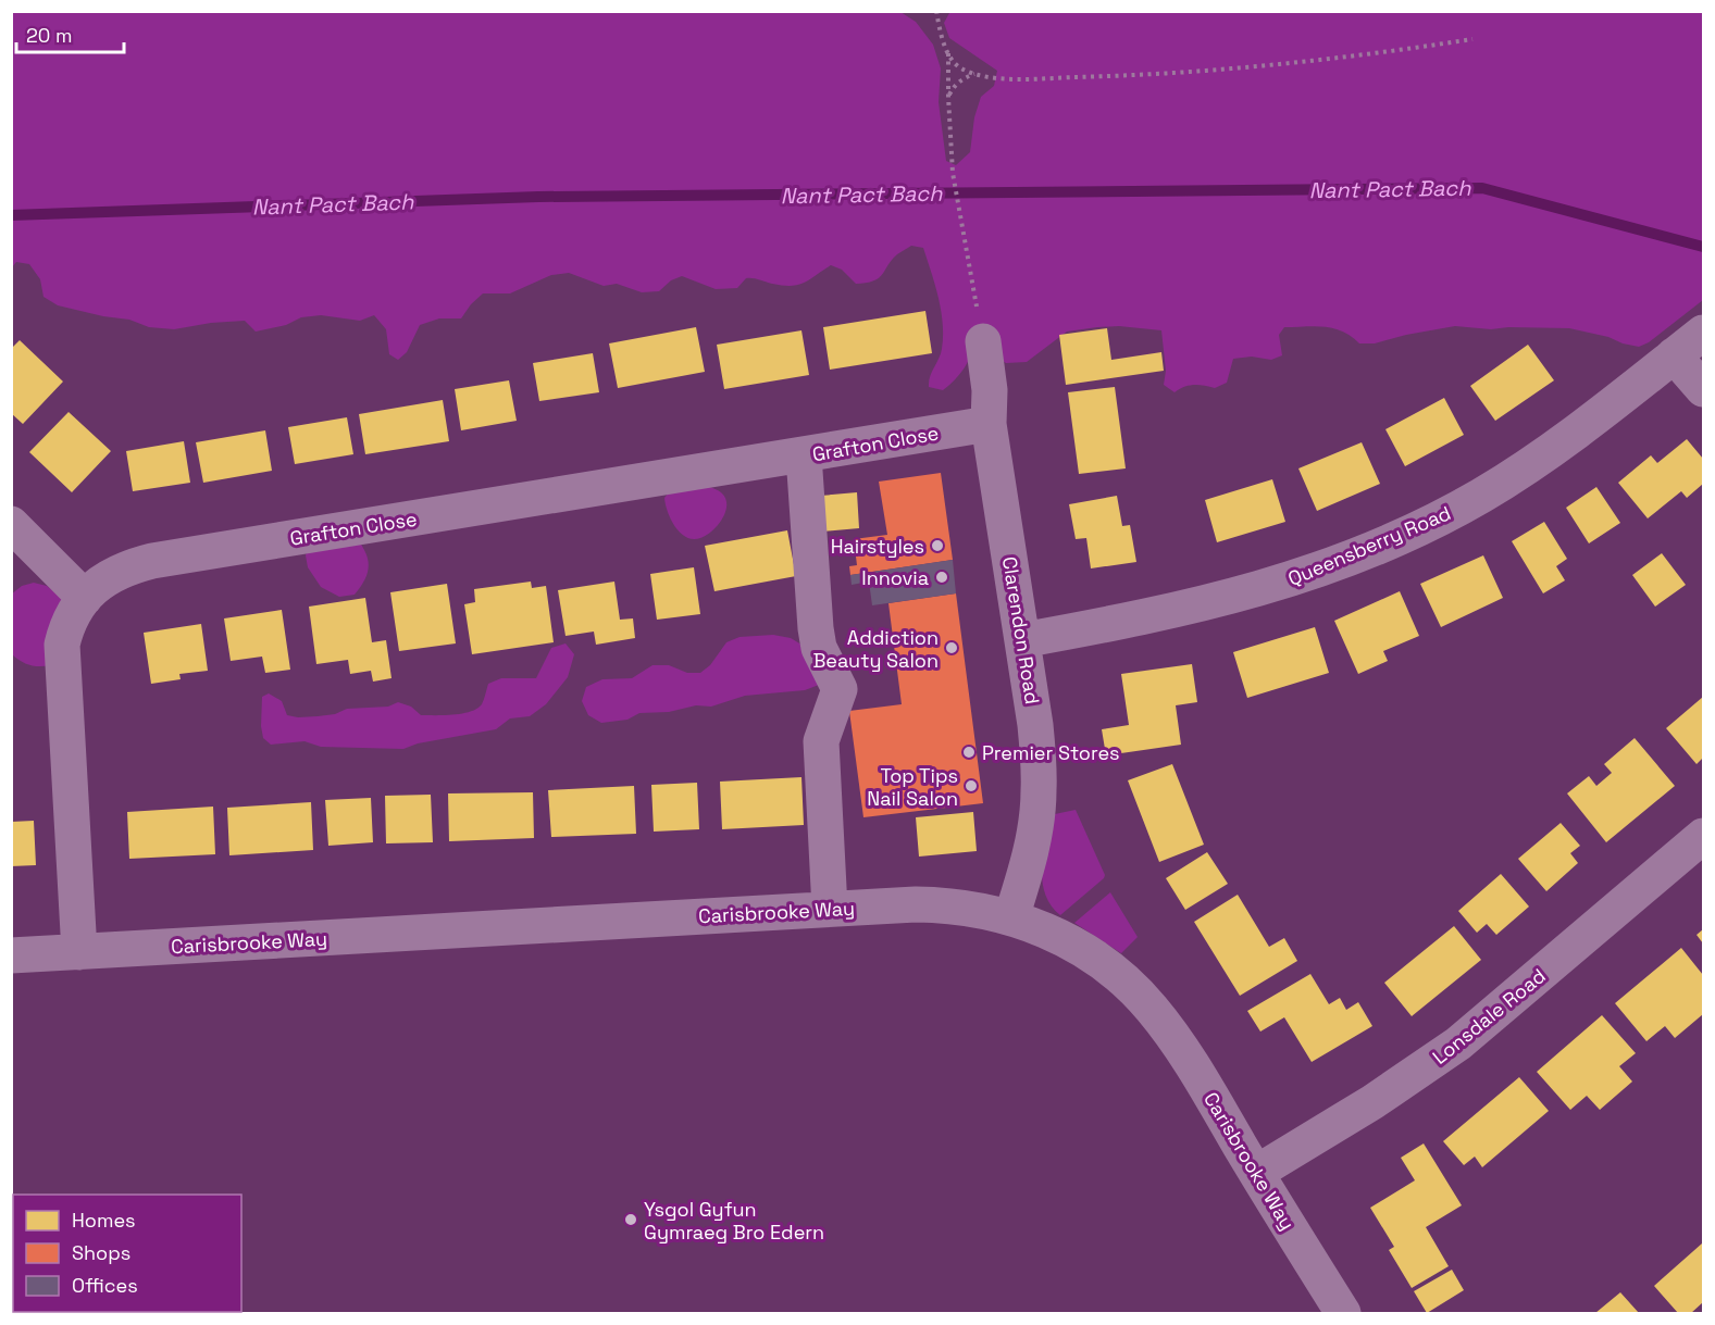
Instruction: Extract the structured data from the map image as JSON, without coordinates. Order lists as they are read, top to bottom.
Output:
{
  "streets": {
    "street": [
      "Grafton Close",
      "Queensberry Road",
      "Clarendon Road",
      "Carisbrooke Way",
      "Lonsdale Road"
    ]
  },
  "crossings": [
    ["Grafton Close", "Clarendon Road"],
    ["Grafton Close", "Carisbrooke Way"],
    ["Queensberry Road", "Clarendon Road"],
    ["Clarendon Road", "Carisbrooke Way"],
    ["Carisbrooke Way", "Lonsdale Road"]
  ],
  "water": ["Nant Pact Bach"],
  "places": [
    "Hairstyles",
    "Innovia",
    "Addiction Beauty Salon",
    "Premier Stores",
    "Top Tips Nail Salon",
    "Ysgol Gyfun Gymraeg Bro Edern"
  ],
  "legend": ["Homes", "Shops", "Offices"],
  "scale_bar": "20 m"
}
